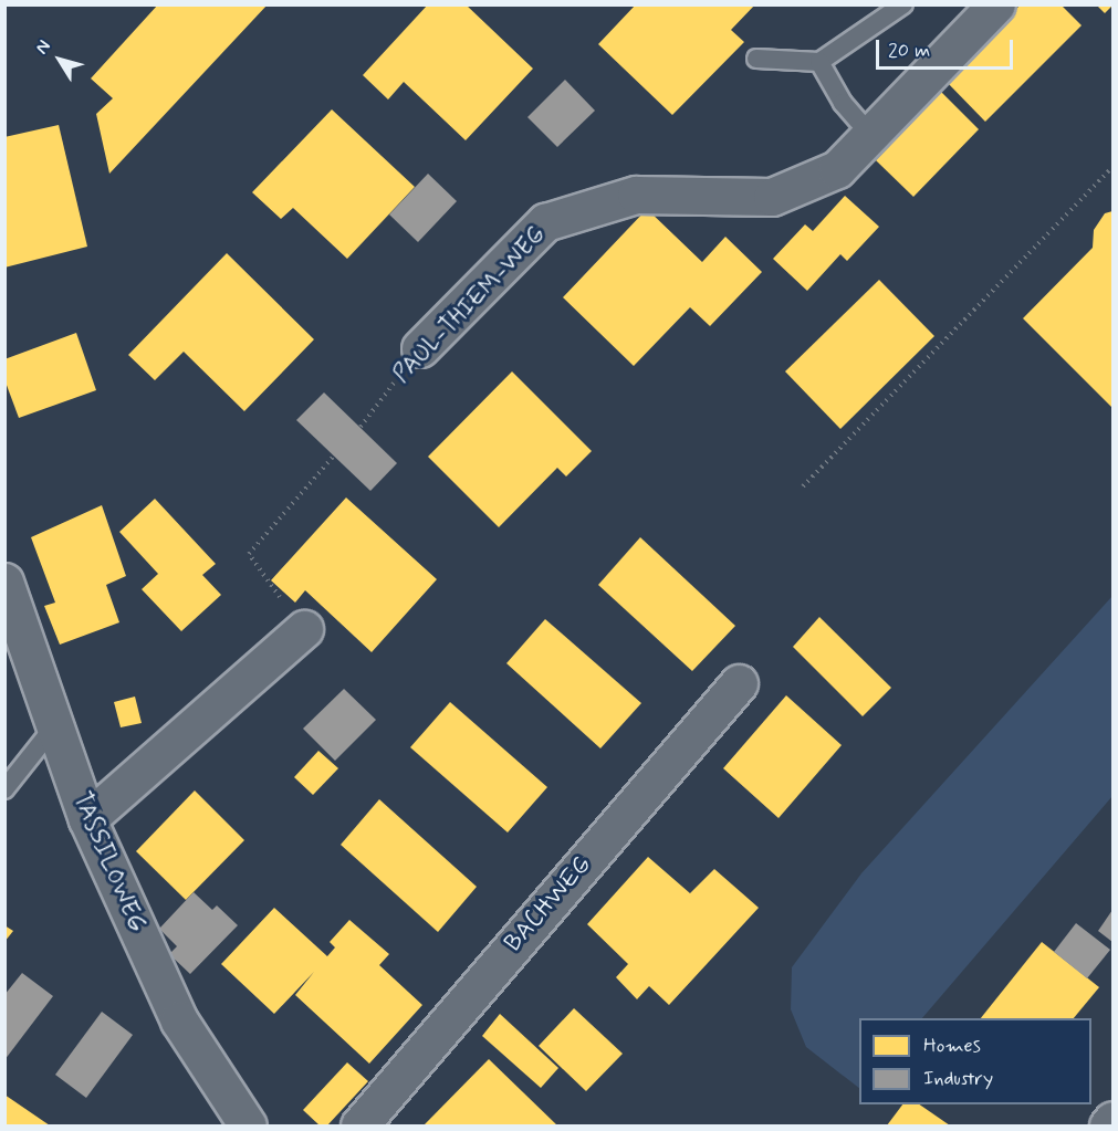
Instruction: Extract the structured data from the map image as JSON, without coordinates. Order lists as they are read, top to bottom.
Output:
{
  "streets": {
    "street": ["PAUL-THIEM-WEG", "TASSILOWEG", "BACHWEG"]
  },
  "legend": ["Homes", "Industry"],
  "scale_bar": "20 m",
  "north": "top left"
}
